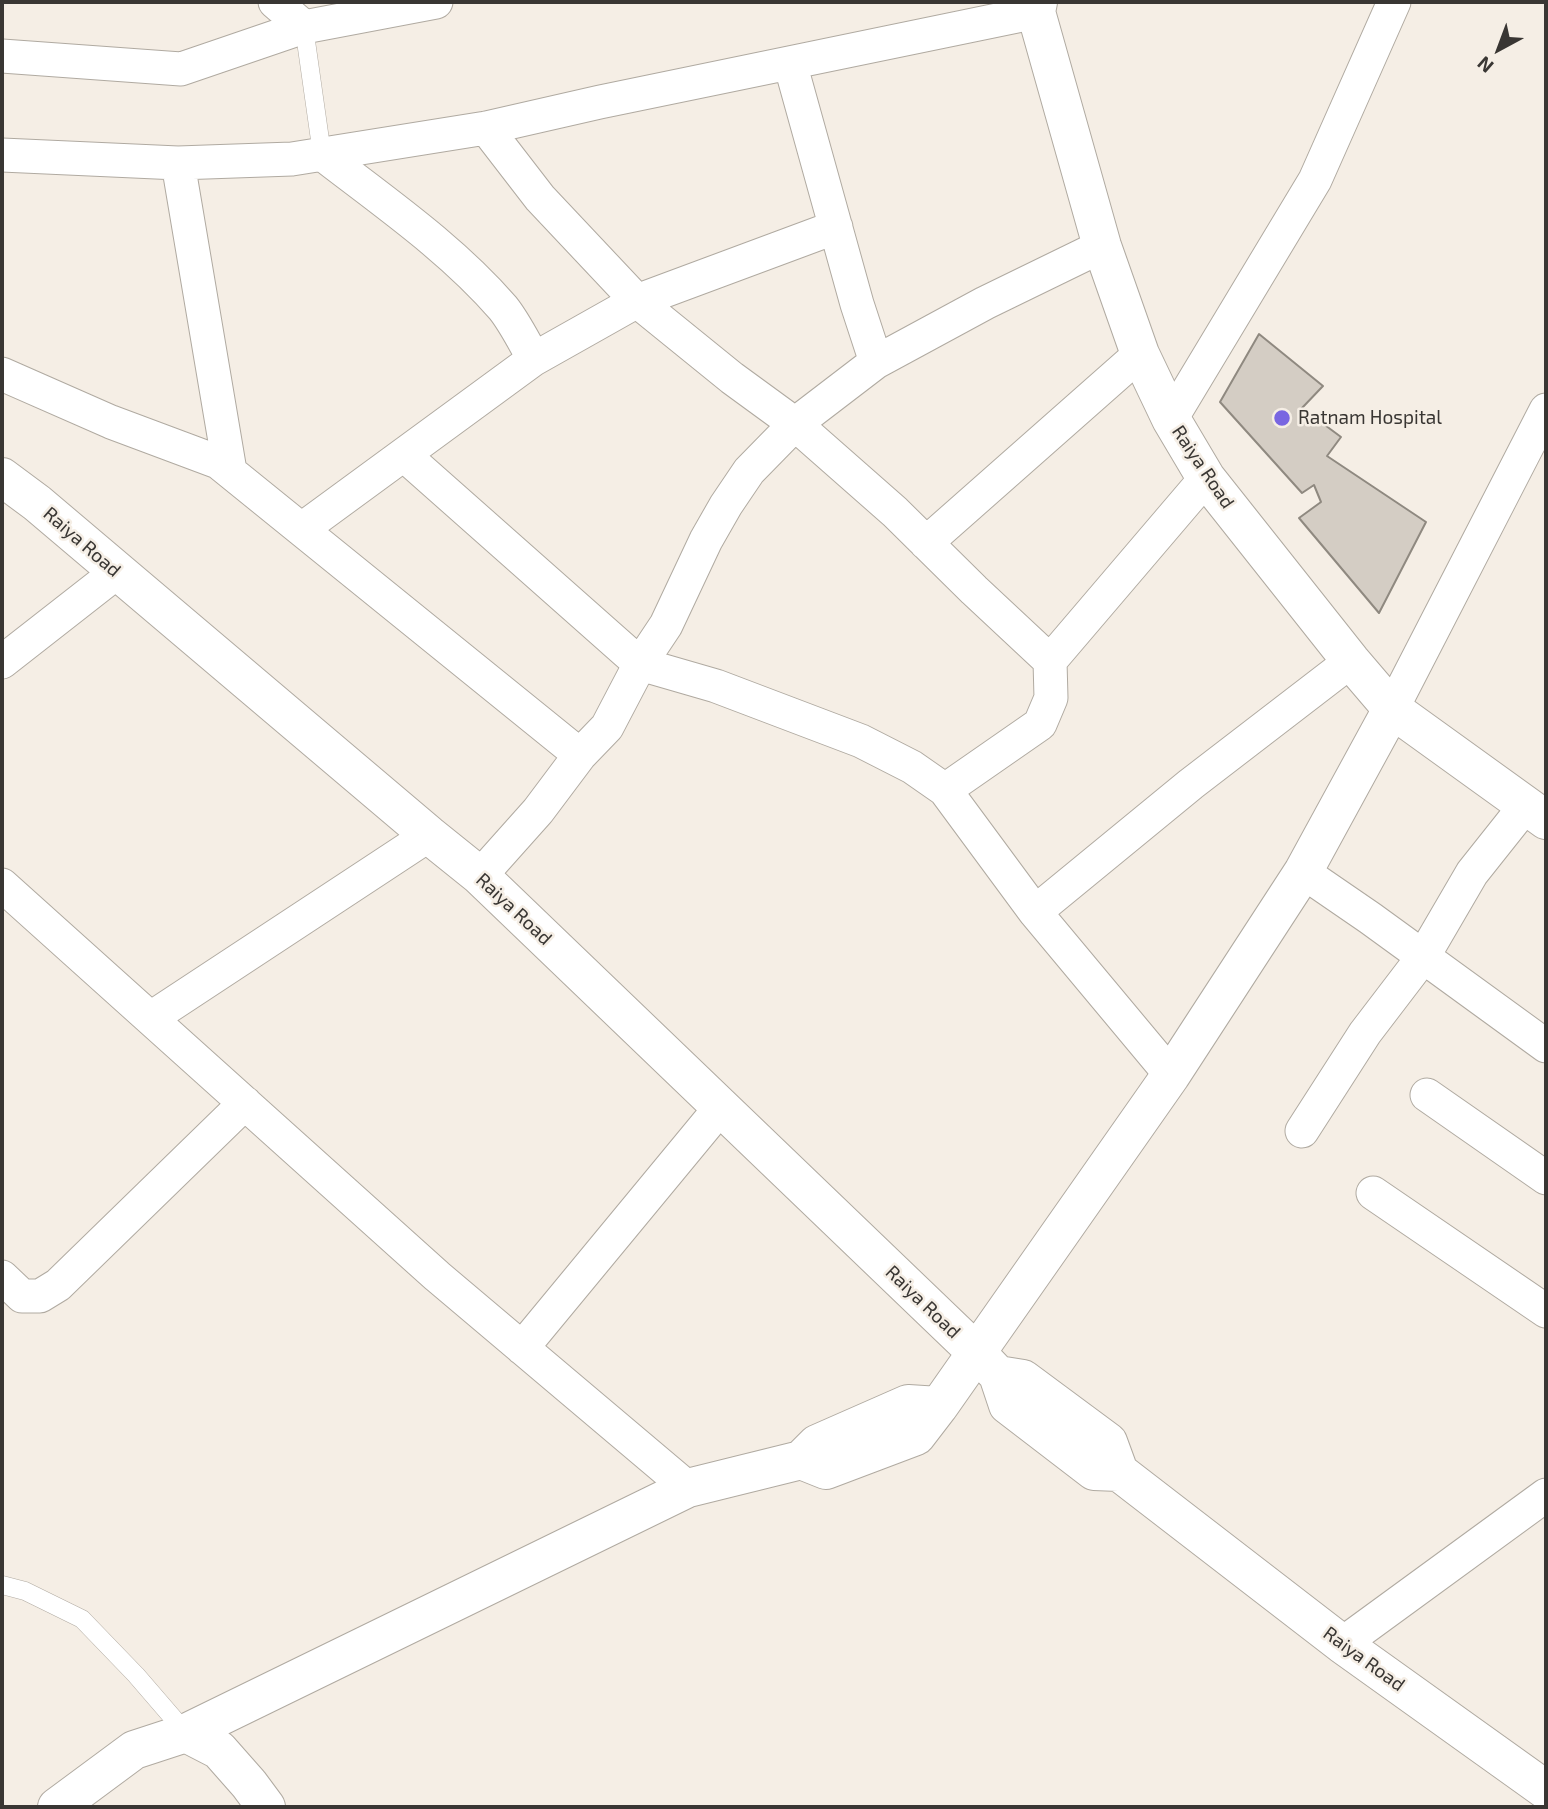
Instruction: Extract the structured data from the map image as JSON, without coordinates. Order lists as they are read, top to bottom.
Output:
{
  "streets": {
    "street": ["Raiya Road"]
  },
  "places": ["Ratnam Hospital"],
  "north": "bottom left"
}
